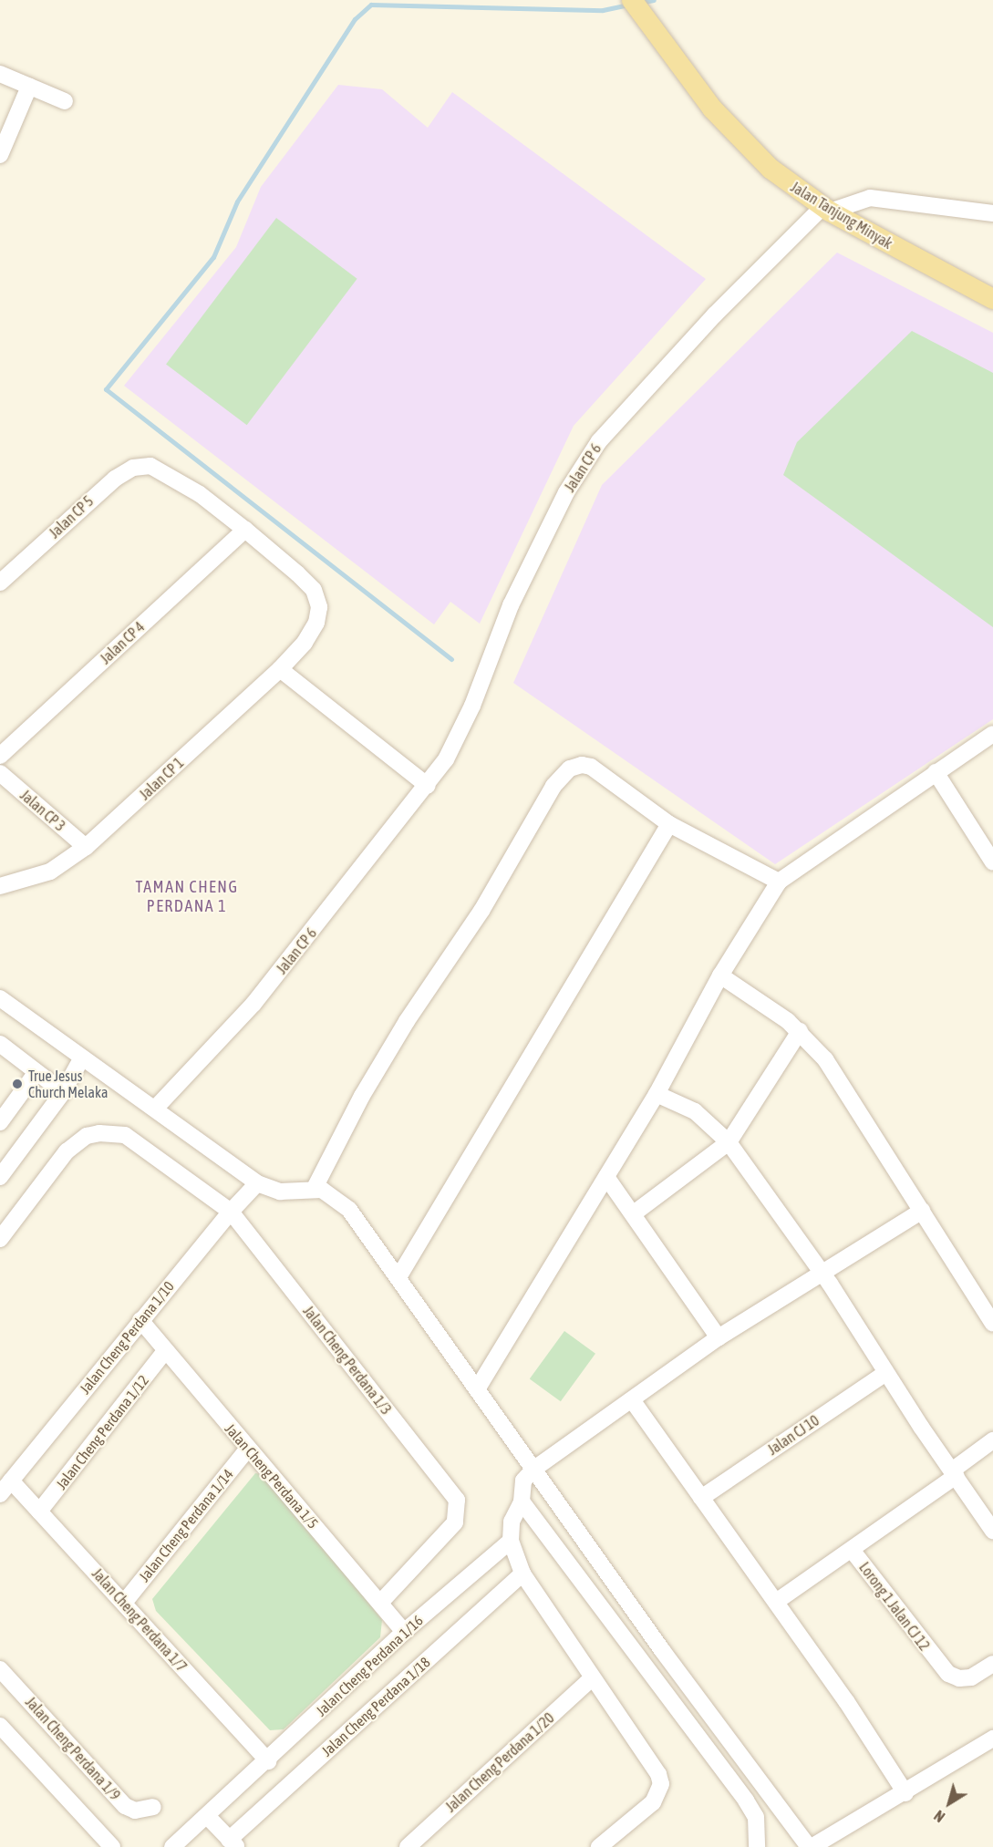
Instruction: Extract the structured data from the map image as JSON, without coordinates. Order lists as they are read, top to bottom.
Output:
{
  "streets": {
    "main road": ["Jalan Tanjung Minyak"],
    "street": [
      "Jalan CP 6",
      "Jalan CP 5",
      "Jalan CP 4",
      "Jalan CP 1",
      "Jalan CP 3",
      "Jalan Cheng Perdana 1/10",
      "Jalan Cheng Perdana 1/3",
      "Jalan Cheng Perdana 1/12",
      "Jalan CJ 10",
      "Jalan Cheng Perdana 1/5",
      "Jalan Cheng Perdana 1/14",
      "Lorong 1 Jalan CJ 12",
      "Jalan Cheng Perdana 1/7",
      "Jalan Cheng Perdana 1/16",
      "Jalan Cheng Perdana 1/18",
      "Jalan Cheng Perdana 1/9",
      "Jalan Cheng Perdana 1/20"
    ]
  },
  "crossings": [
    ["Jalan Tanjung Minyak", "Jalan CP 6"],
    ["Jalan CP 5", "Jalan CP 1"],
    ["Jalan CP 4", "Jalan CP 1"],
    ["Jalan CP 1", "Jalan CP 3"],
    ["Jalan Cheng Perdana 1/10", "Jalan Cheng Perdana 1/3"],
    ["Jalan Cheng Perdana 1/10", "Jalan Cheng Perdana 1/5"],
    ["Jalan Cheng Perdana 1/10", "Jalan Cheng Perdana 1/7"],
    ["Jalan Cheng Perdana 1/3", "Jalan Cheng Perdana 1/5"],
    ["Jalan Cheng Perdana 1/12", "Jalan Cheng Perdana 1/5"],
    ["Jalan Cheng Perdana 1/12", "Jalan Cheng Perdana 1/7"],
    ["Jalan Cheng Perdana 1/5", "Jalan Cheng Perdana 1/14"],
    ["Jalan Cheng Perdana 1/5", "Jalan Cheng Perdana 1/16"],
    ["Jalan Cheng Perdana 1/14", "Jalan Cheng Perdana 1/7"],
    ["Jalan Cheng Perdana 1/7", "Jalan Cheng Perdana 1/16"]
  ],
  "districts": ["TAMAN CHENG PERDANA 1"],
  "places": ["True Jesus Church Melaka"],
  "north": "bottom left"
}
